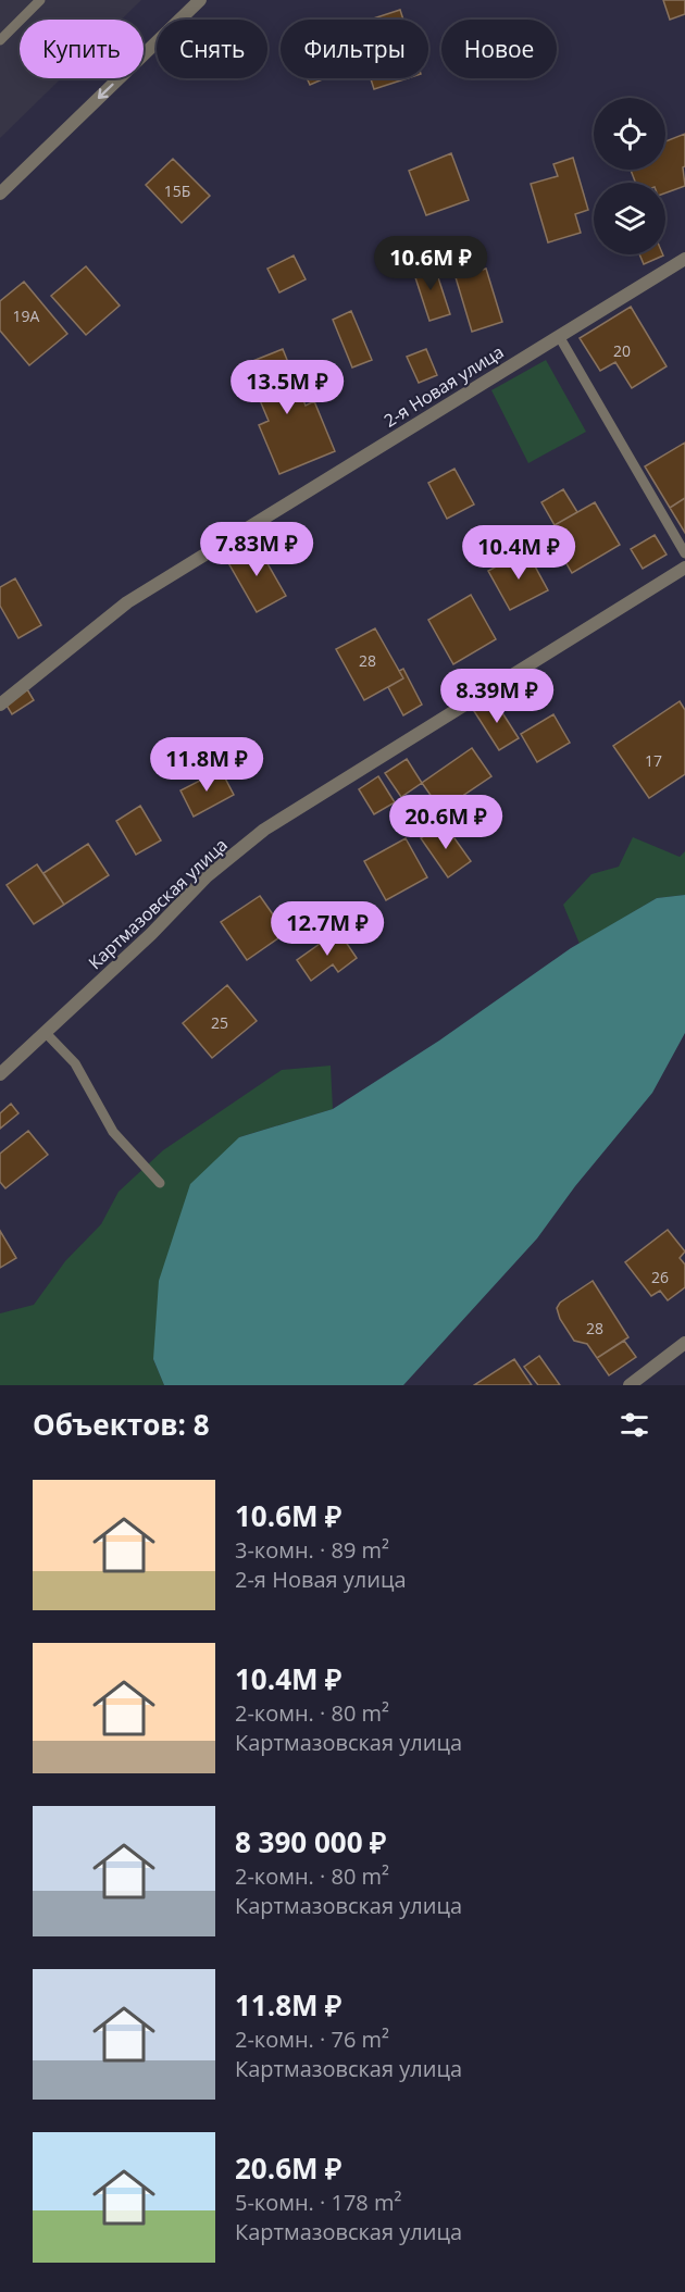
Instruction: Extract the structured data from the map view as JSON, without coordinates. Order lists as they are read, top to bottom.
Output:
{
  "streets": {
    "street": ["2-я Новая улица", "Картмазовская улица"]
  },
  "house_numbers": [
    "15Б",
    "19А",
    "20",
    "28",
    "17",
    "25",
    "26",
    "28"
  ],
  "page": {
    "chip": [
      "Купить",
      "Снять",
      "Фильтры",
      "Новое"
    ],
    "price": [
      "10.6M ₽",
      "13.5M ₽",
      "7.83M ₽",
      "10.4M ₽",
      "8.39M ₽",
      "11.8M ₽",
      "20.6M ₽",
      "12.7M ₽"
    ],
    "heading": "Объектов: 8",
    "list": [
      {
        "name": "10.6M ₽",
        "note": "3-комн. · 89 m² · 2-я Новая улица"
      },
      {
        "name": "10.4M ₽",
        "note": "2-комн. · 80 m² · Картмазовская улица"
      },
      {
        "name": "8 390 000 ₽",
        "note": "2-комн. · 80 m² · Картмазовская улица"
      },
      {
        "name": "11.8M ₽",
        "note": "2-комн. · 76 m² · Картмазовская улица"
      },
      {
        "name": "20.6M ₽",
        "note": "5-комн. · 178 m² · Картмазовская улица"
      }
    ]
  }
}
